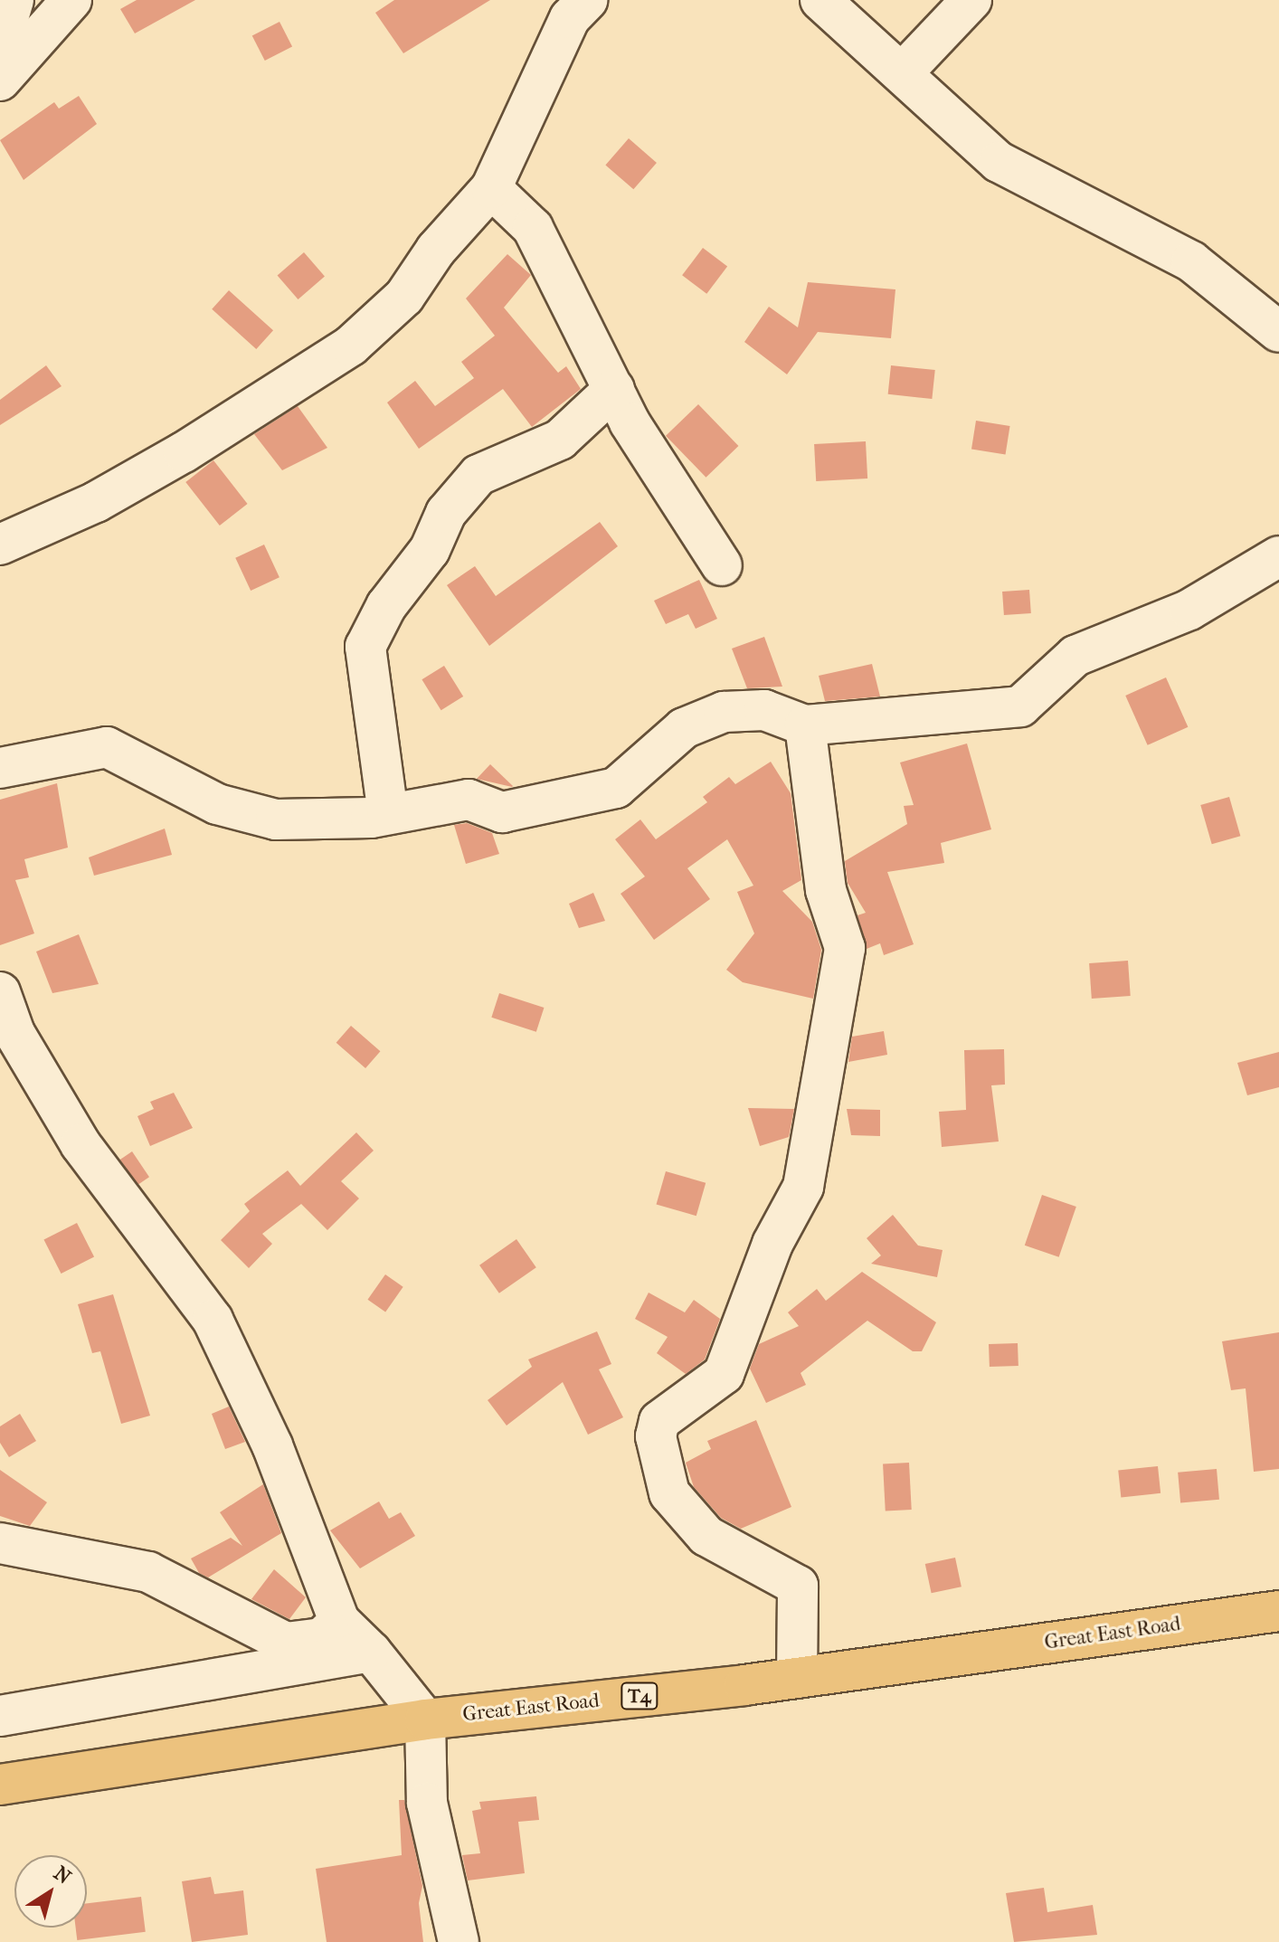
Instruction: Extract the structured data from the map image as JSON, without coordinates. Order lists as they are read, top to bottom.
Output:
{
  "streets": {
    "highway": ["Great East Road", "T4"]
  },
  "north": "top right"
}
